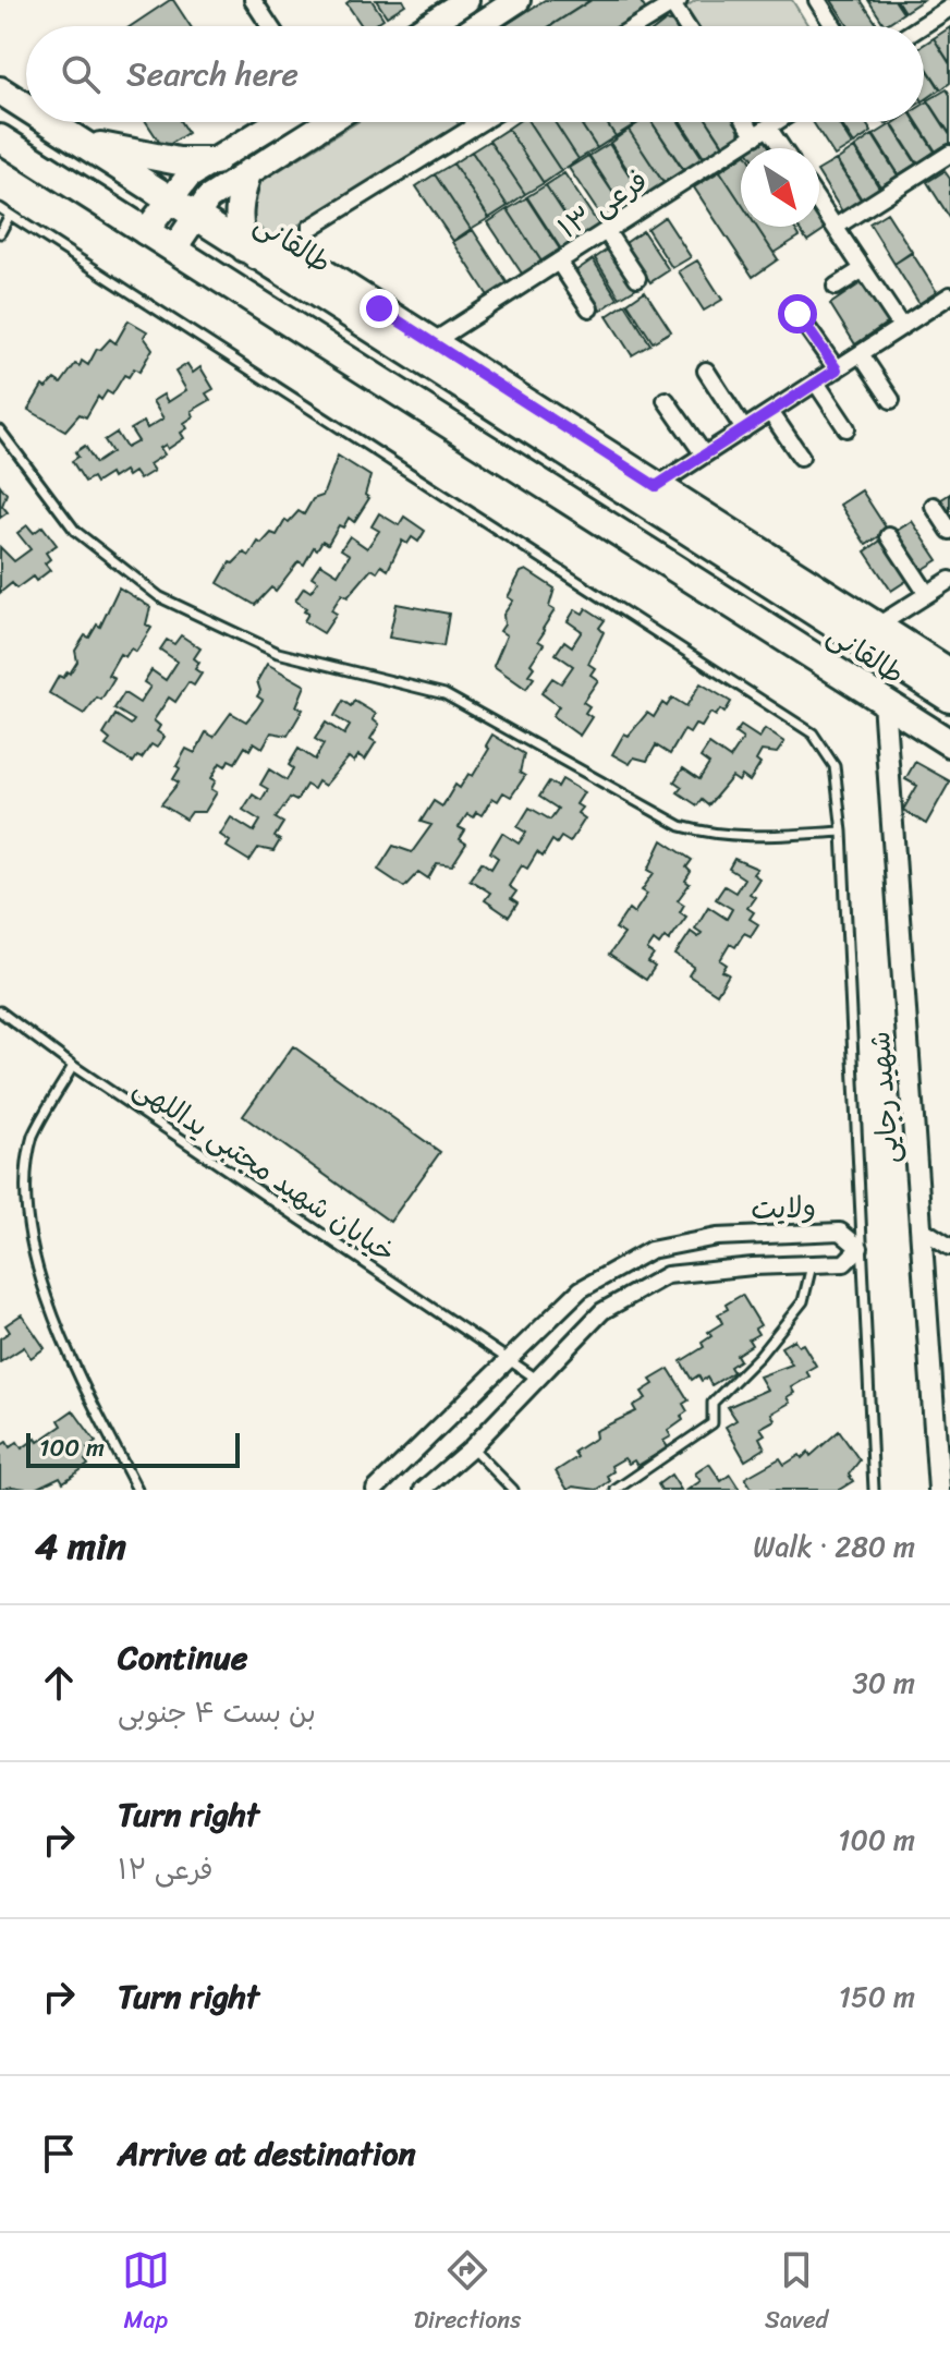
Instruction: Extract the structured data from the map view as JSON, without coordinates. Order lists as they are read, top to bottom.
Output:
{
  "streets": {
    "main road": ["طالقانی"],
    "street": ["فرعی ۱۳", "شهید رجایی", "ولایت"],
    "lane": ["خیابان شهید مجتبی یداللهی"]
  },
  "crossings": [
    ["طالقانی", "شهید رجایی"],
    ["خیابان شهید مجتبی یداللهی", "ولایت"]
  ],
  "scale_bar": "100 m",
  "north": "bottom right",
  "page": {
    "search": "Search here",
    "scale": "100 m",
    "heading": ["4 min", "Walk · 280 m"],
    "list": [
      ["Continue", "بن بست ۴ جنوبی", "30 m"],
      ["Turn right", "فرعی ۱۲", "100 m"],
      ["Turn right", "150 m"],
      "Arrive at destination"
    ],
    "nav": ["Map", "Directions", "Saved"]
  }
}
